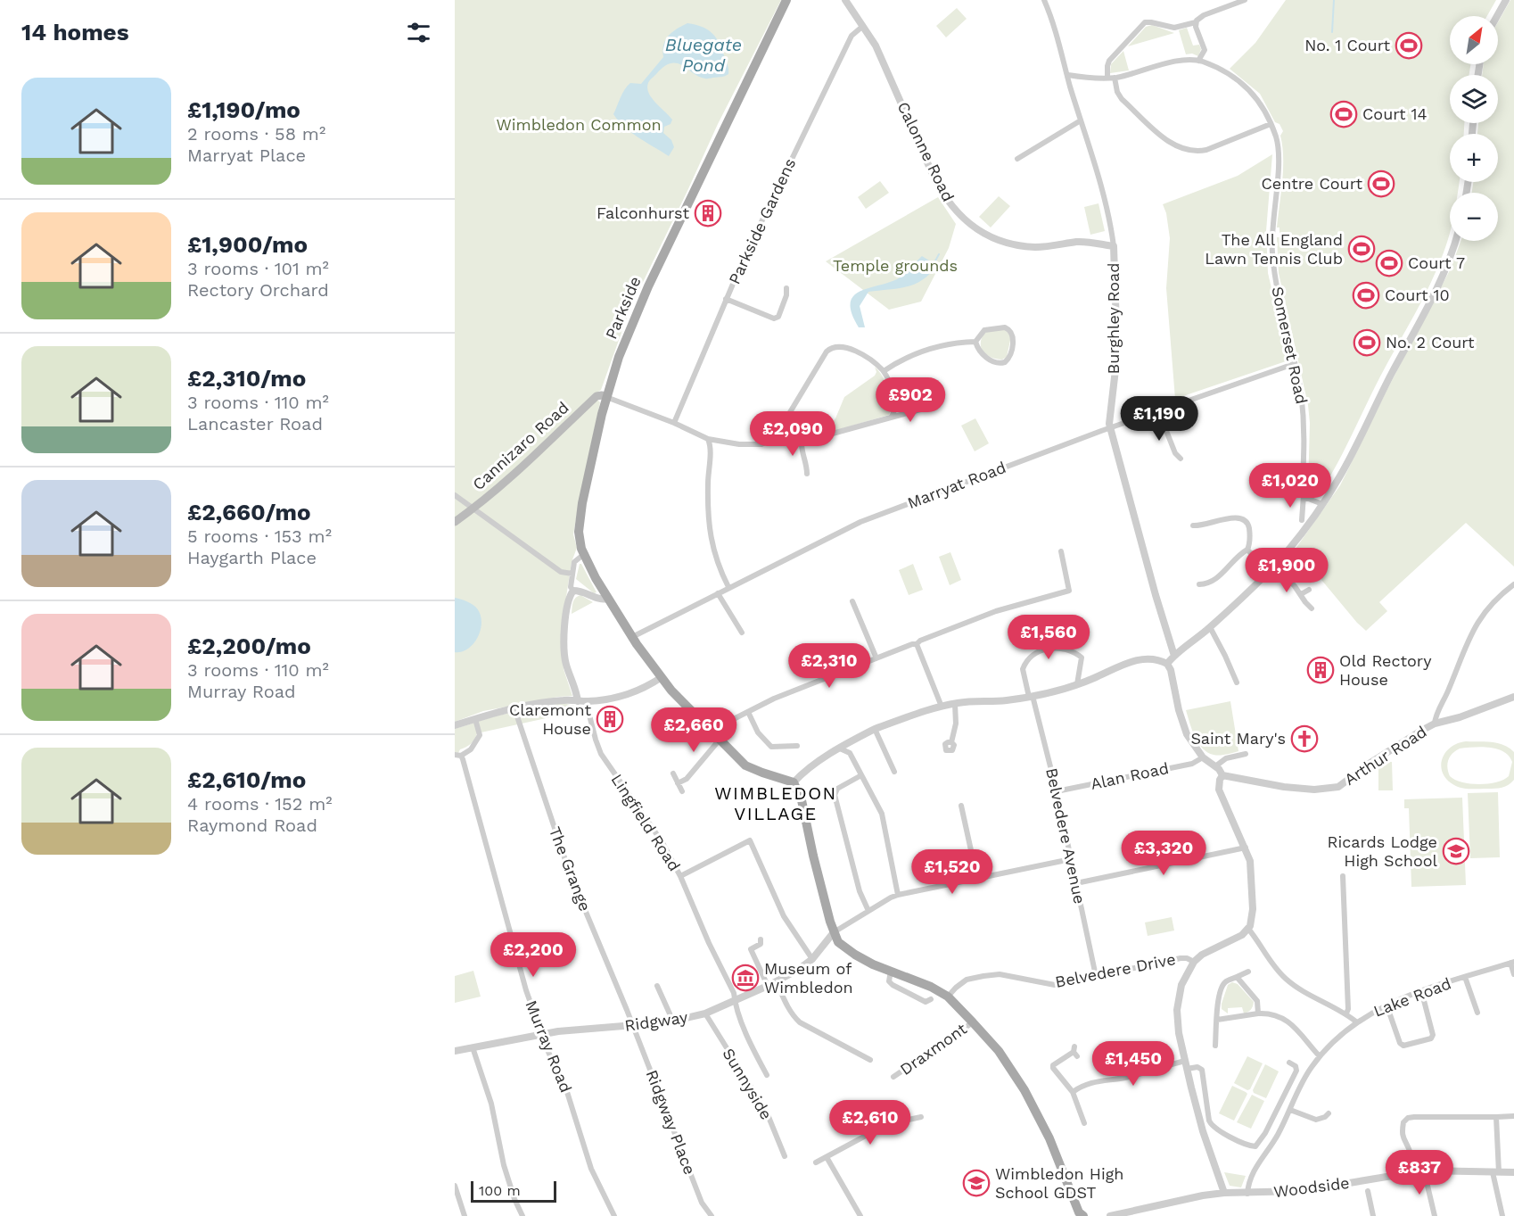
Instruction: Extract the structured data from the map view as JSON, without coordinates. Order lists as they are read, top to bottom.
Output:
{
  "streets": {
    "main road": ["Parkside", "Cannizaro Road"],
    "street": [
      "Calonne Road",
      "Parkside Gardens",
      "Burghley Road",
      "Somerset Road",
      "Marryat Road",
      "Arthur Road",
      "Alan Road",
      "Lingfield Road",
      "Belvedere Avenue",
      "The Grange",
      "Belvedere Drive",
      "Lake Road",
      "Ridgway",
      "Murray Road",
      "Draxmont",
      "Sunnyside",
      "Ridgway Place",
      "Woodside"
    ]
  },
  "crossings": [
    ["Calonne Road", "Parkside Gardens"],
    ["Calonne Road", "Burghley Road"],
    ["Parkside", "Cannizaro Road"],
    ["Parkside", "Marryat Road"],
    ["Burghley Road", "Somerset Road"],
    ["Burghley Road", "Marryat Road"],
    ["Somerset Road", "Marryat Road"],
    ["Alan Road", "Belvedere Avenue"],
    ["Lingfield Road", "Ridgway"],
    ["Belvedere Avenue", "Belvedere Drive"],
    ["The Grange", "Ridgway"],
    ["The Grange", "Ridgway Place"],
    ["Lake Road", "Woodside"],
    ["Ridgway", "Murray Road"],
    ["Ridgway", "Sunnyside"],
    ["Ridgway", "Ridgway Place"]
  ],
  "districts": ["WIMBLEDON VILLAGE"],
  "water": ["Bluegate Pond"],
  "parks": ["Wimbledon Common", "Temple grounds"],
  "places": {
    "sports": [
      "No. 1 Court",
      "Court 14",
      "Centre Court",
      "The All England Lawn Tennis Club",
      "Court 7",
      "Court 10",
      "No. 2 Court"
    ],
    "building": ["Falconhurst", "Old Rectory House", "Claremont House"],
    "church": ["Saint Mary's"],
    "school or university": ["Ricards Lodge High School", "Wimbledon High School GDST"],
    "museum": ["Museum of Wimbledon"]
  },
  "scale_bar": "100 m",
  "north": "top right",
  "page": {
    "heading": "14 homes",
    "map_buttons": ["+", "−"],
    "list": [
      {
        "name": "£1,190/mo",
        "note": "2 rooms · 58 m² · Marryat Place"
      },
      {
        "name": "£1,900/mo",
        "note": "3 rooms · 101 m² · Rectory Orchard"
      },
      {
        "name": "£2,310/mo",
        "note": "3 rooms · 110 m² · Lancaster Road"
      },
      {
        "name": "£2,660/mo",
        "note": "5 rooms · 153 m² · Haygarth Place"
      },
      {
        "name": "£2,200/mo",
        "note": "3 rooms · 110 m² · Murray Road"
      },
      {
        "name": "£2,610/mo",
        "note": "4 rooms · 152 m² · Raymond Road"
      }
    ],
    "price": [
      "£902",
      "£1,190",
      "£2,090",
      "£1,020",
      "£1,900",
      "£1,560",
      "£2,310",
      "£2,660",
      "£3,320",
      "£1,520",
      "£2,200",
      "£1,450",
      "£2,610",
      "£837"
    ],
    "scale": "100 m"
  }
}
